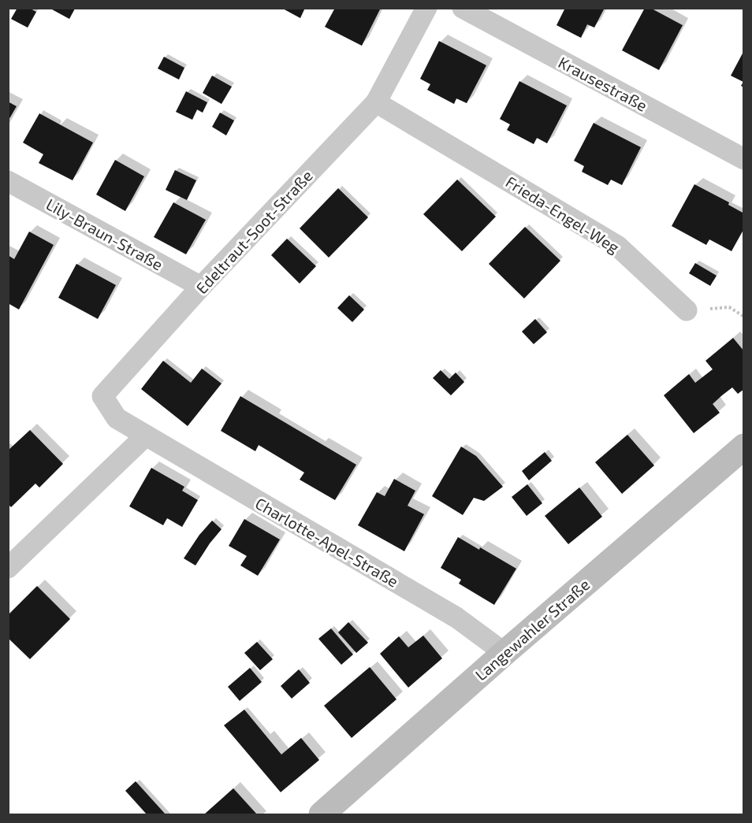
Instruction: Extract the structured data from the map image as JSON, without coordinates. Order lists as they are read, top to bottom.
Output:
{
  "streets": {
    "street": [
      "Krausestraße",
      "Frieda-Engel-Weg",
      "Edeltraut-Soot-Straße",
      "Lily-Braun-Straße",
      "Charlotte-Apel-Straße",
      "Langewahler Straße"
    ]
  },
  "crossings": [
    ["Frieda-Engel-Weg", "Edeltraut-Soot-Straße"],
    ["Edeltraut-Soot-Straße", "Lily-Braun-Straße"],
    ["Edeltraut-Soot-Straße", "Charlotte-Apel-Straße"],
    ["Charlotte-Apel-Straße", "Langewahler Straße"]
  ]
}
